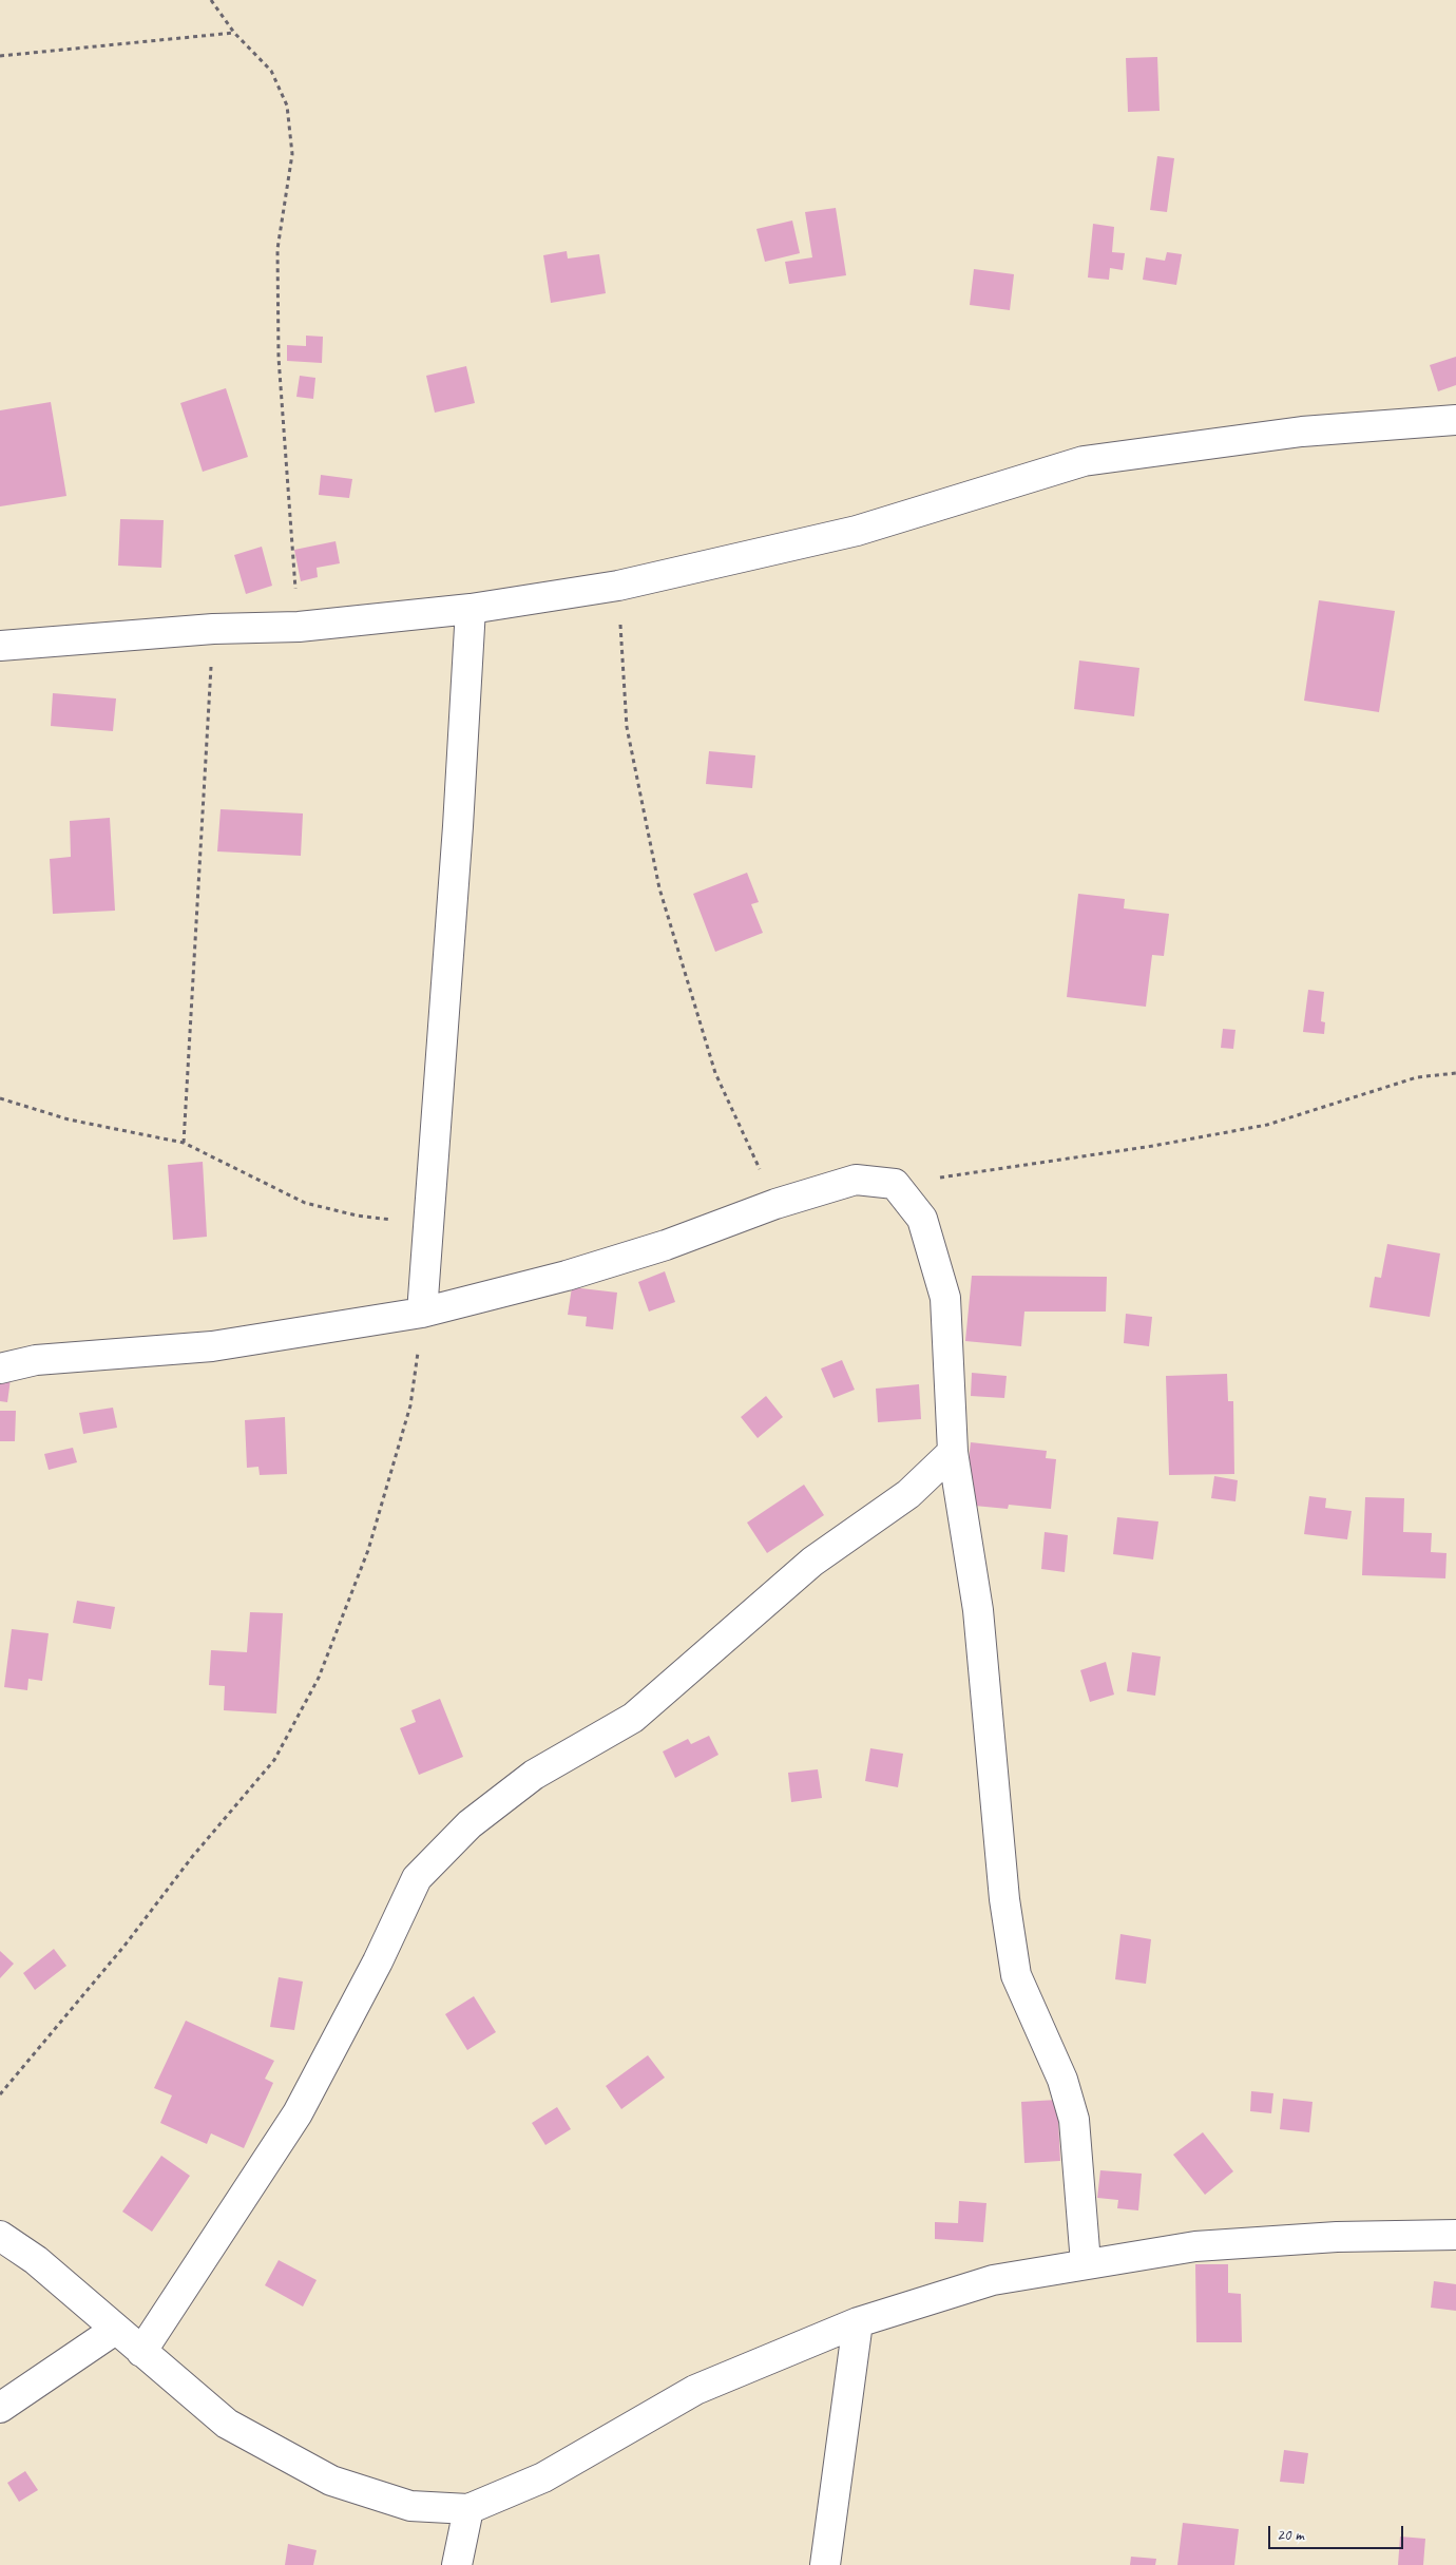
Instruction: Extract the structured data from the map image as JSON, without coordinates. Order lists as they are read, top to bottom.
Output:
{
  "scale_bar": "20 m"
}
